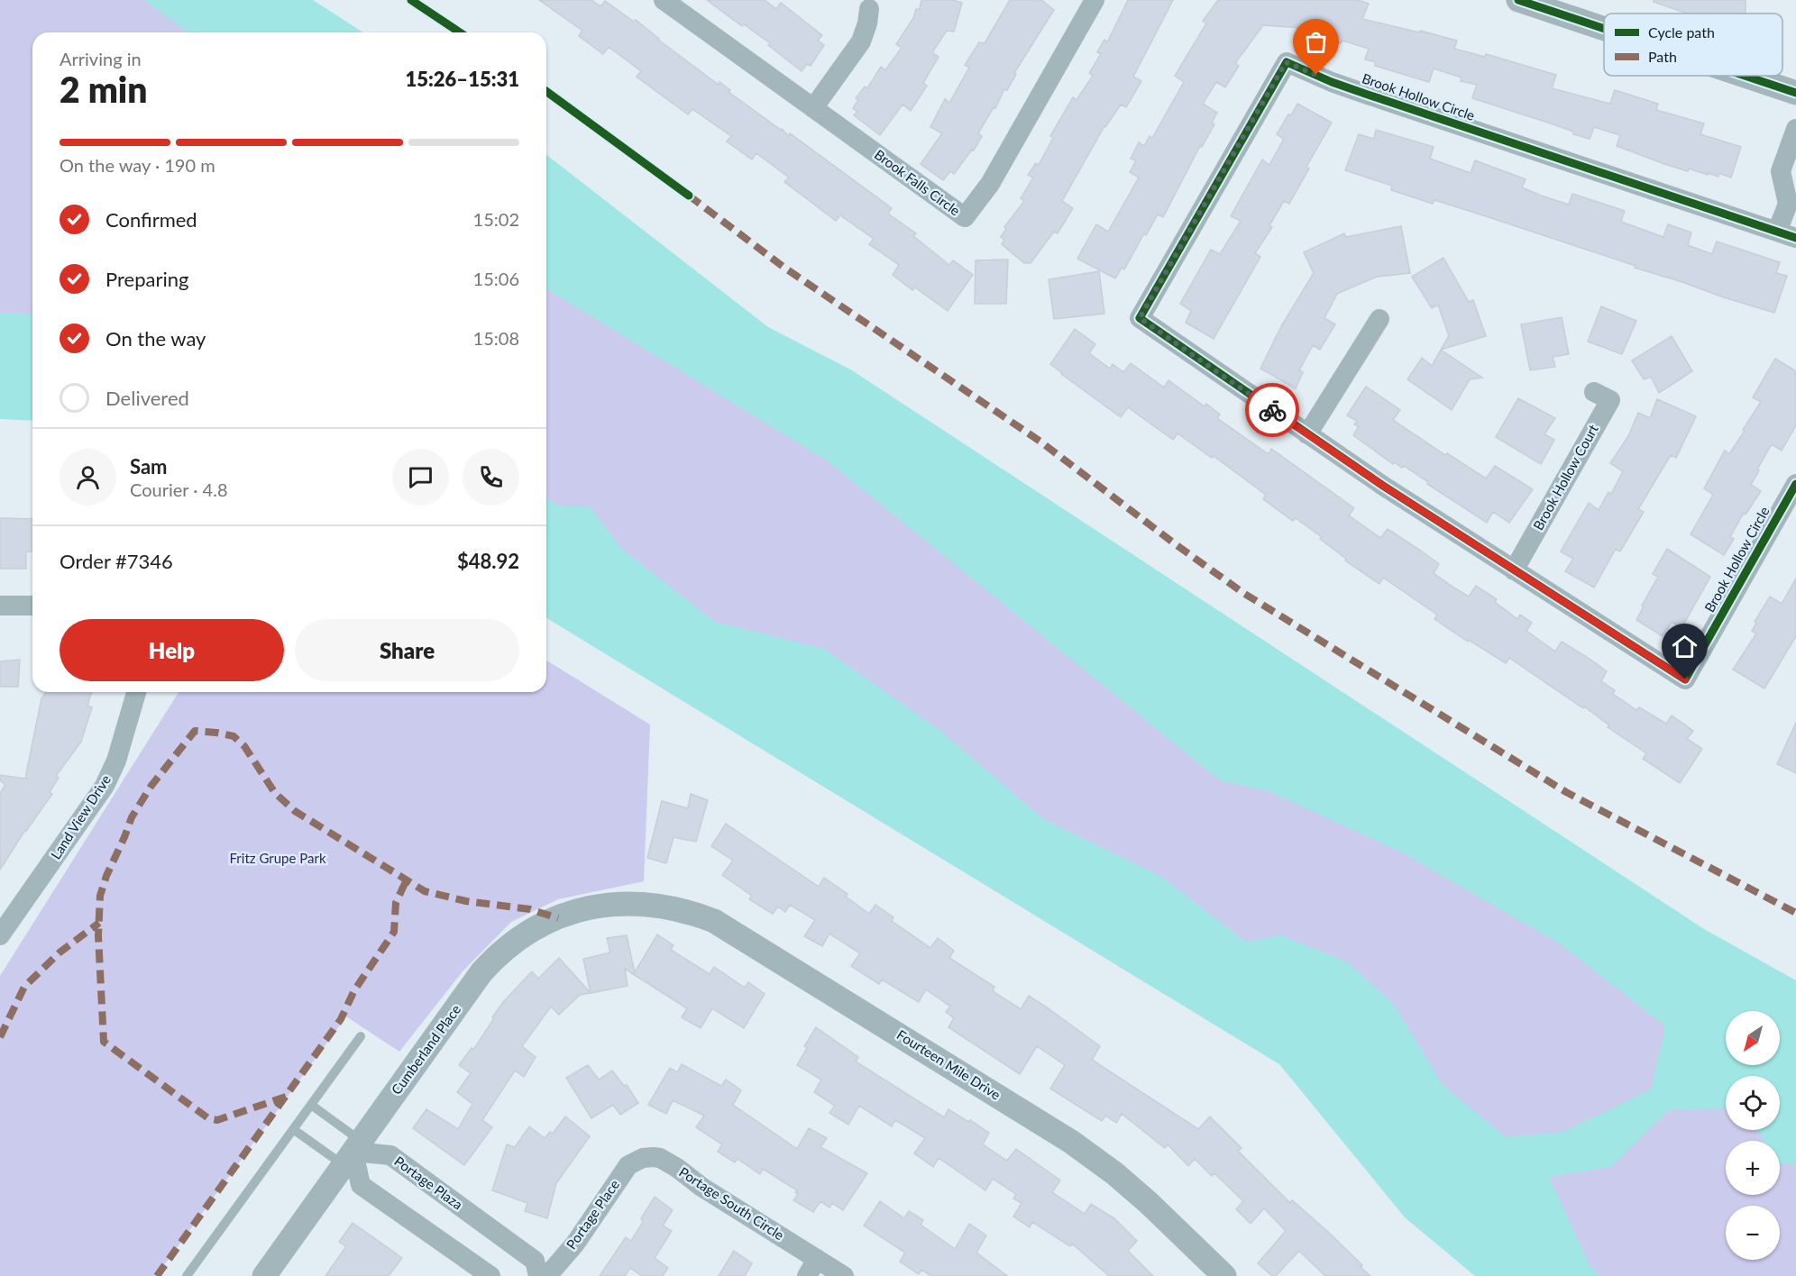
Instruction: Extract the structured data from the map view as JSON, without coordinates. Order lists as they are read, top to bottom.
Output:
{
  "streets": {
    "street": [
      "Brook Hollow Circle",
      "Brook Falls Circle",
      "Brook Hollow Court",
      "Land View Drive",
      "Cumberland Place",
      "Fourteen Mile Drive",
      "Portage Plaza",
      "Portage South Circle",
      "Portage Place"
    ]
  },
  "crossings": [
    ["Brook Hollow Circle", "Brook Hollow Court"],
    ["Cumberland Place", "Fourteen Mile Drive"],
    ["Cumberland Place", "Portage Plaza"],
    ["Portage South Circle", "Portage Place"]
  ],
  "parks": ["Fritz Grupe Park"],
  "legend": ["Cycle path", "Path"],
  "north": "bottom left",
  "page": {
    "heading": ["2 min", "Arriving in", "15:26–15:31"],
    "panel": [
      "Sam",
      "Courier · 4.8",
      "Order #7346",
      "$48.92"
    ],
    "bar": "On the way · 190 m",
    "list": [
      ["Confirmed", "15:02"],
      ["Preparing", "15:06"],
      ["On the way", "15:08"],
      "Delivered"
    ],
    "buttons": ["Help", "Share"],
    "map_buttons": ["+", "−"]
  }
}
